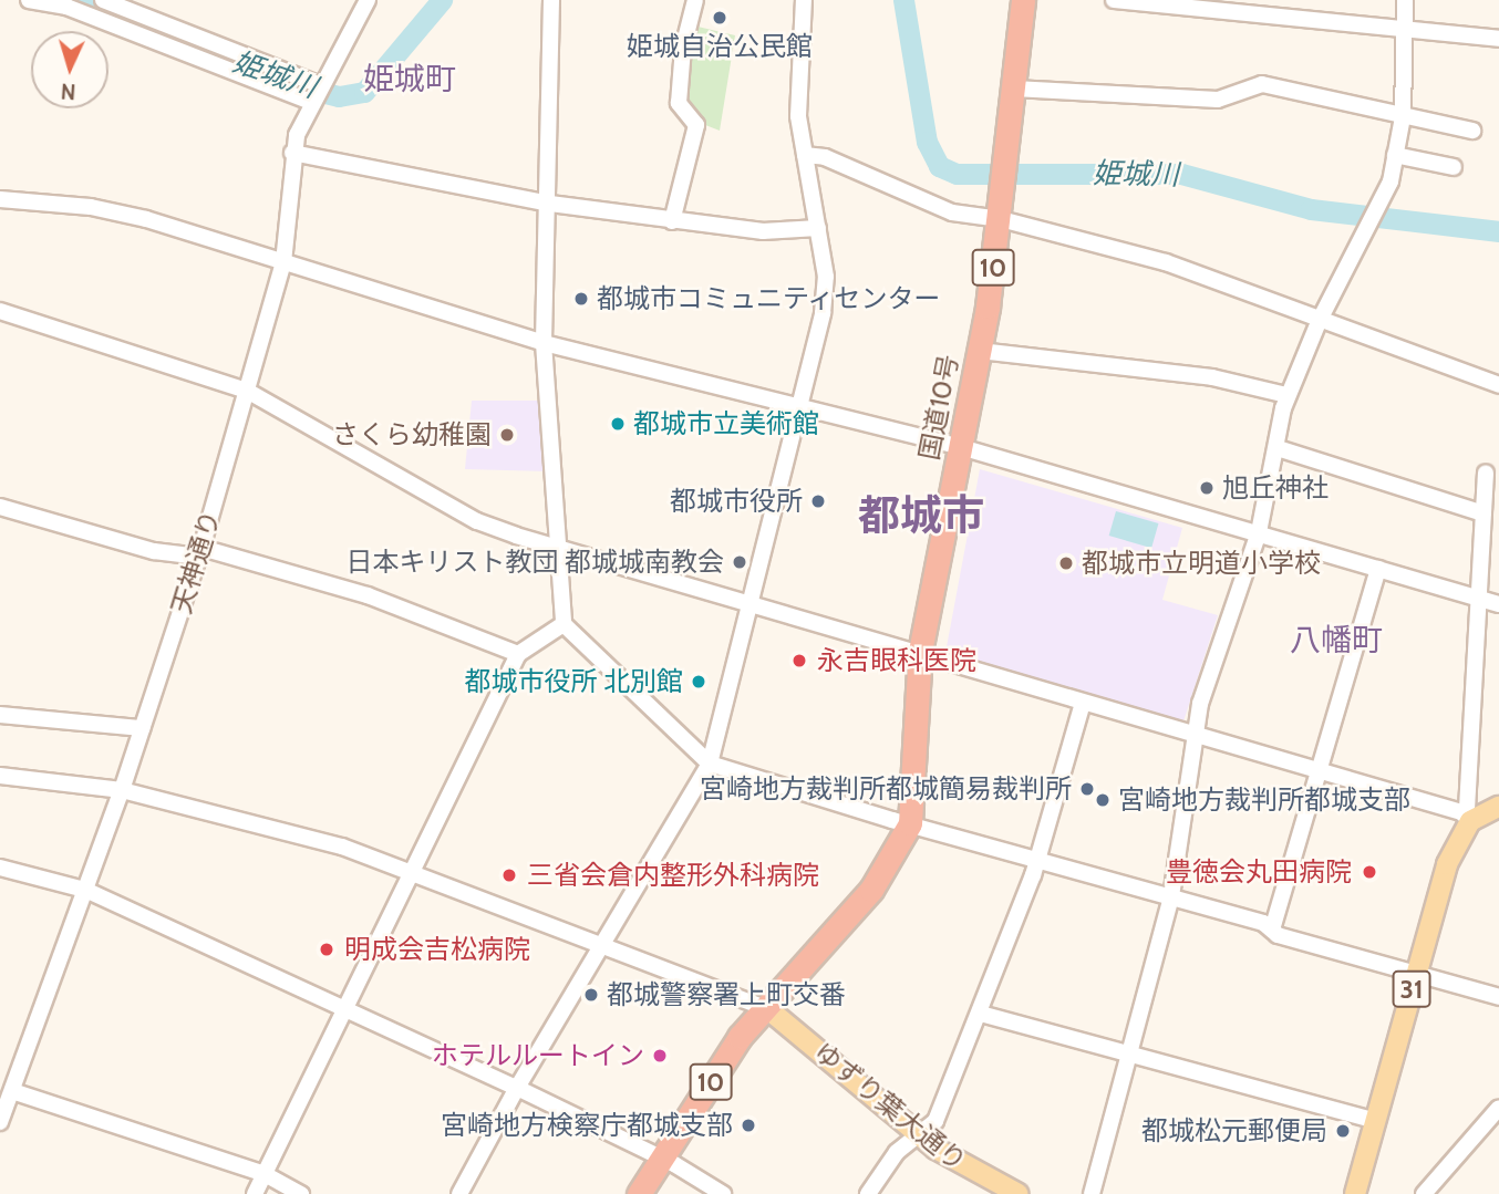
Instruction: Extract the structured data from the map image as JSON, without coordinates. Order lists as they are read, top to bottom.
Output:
{
  "streets": {
    "highway": ["10", "国道10号"],
    "main road": ["31", "ゆずり葉大通り"],
    "street": ["天神通り"]
  },
  "crossings": [
    ["国道10号", "ゆずり葉大通り"]
  ],
  "districts": ["姫城町", "都城市", "八幡町"],
  "water": ["姫城川"],
  "places": [
    "姫城自治公民館",
    "都城市コミュニティセンター",
    "都城市立美術館",
    "さくら幼稚園",
    "旭丘神社",
    "都城市役所",
    "日本キリスト教団 都城城南教会",
    "都城市立明道小学校",
    "永吉眼科医院",
    "都城市役所 北別館",
    "宮崎地方裁判所都城簡易裁判所",
    "宮崎地方裁判所都城支部",
    "豊徳会丸田病院",
    "三省会倉内整形外科病院",
    "明成会吉松病院",
    "都城警察署上町交番",
    "ホテルルートイン",
    "宮崎地方検察庁都城支部",
    "都城松元郵便局"
  ],
  "north": "bottom"
}
